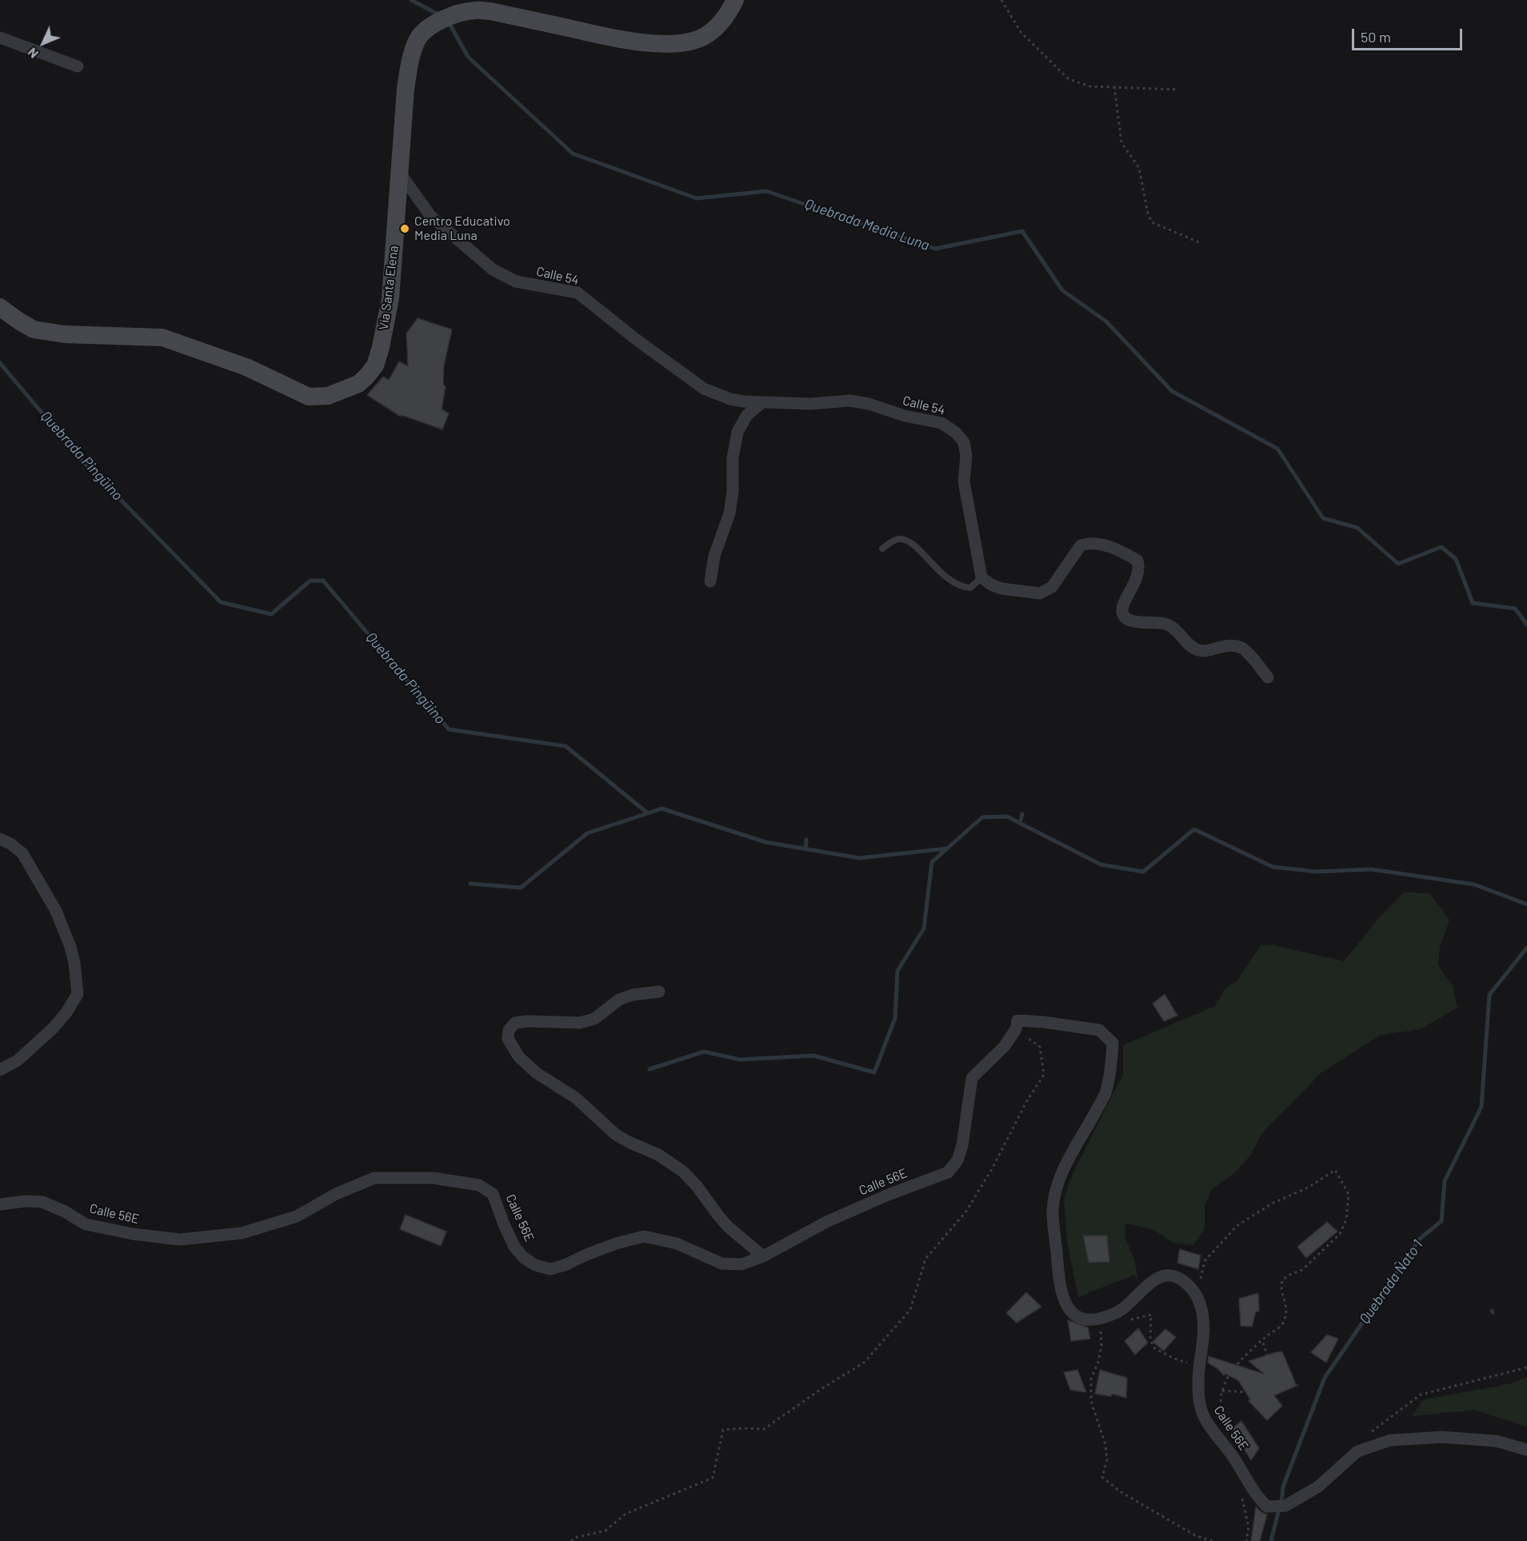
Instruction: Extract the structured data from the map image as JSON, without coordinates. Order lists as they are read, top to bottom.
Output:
{
  "streets": {
    "main road": ["Vía Santa Elena"],
    "street": ["Calle 54", "Calle 56E"]
  },
  "crossings": [
    ["Calle 54", "Vía Santa Elena"]
  ],
  "water": ["Quebrada Media Luna", "Quebrada Pingüino", "Quebrada Ñato 1"],
  "places": ["Centro Educativo Media Luna"],
  "scale_bar": "50 m",
  "north": "bottom left"
}
